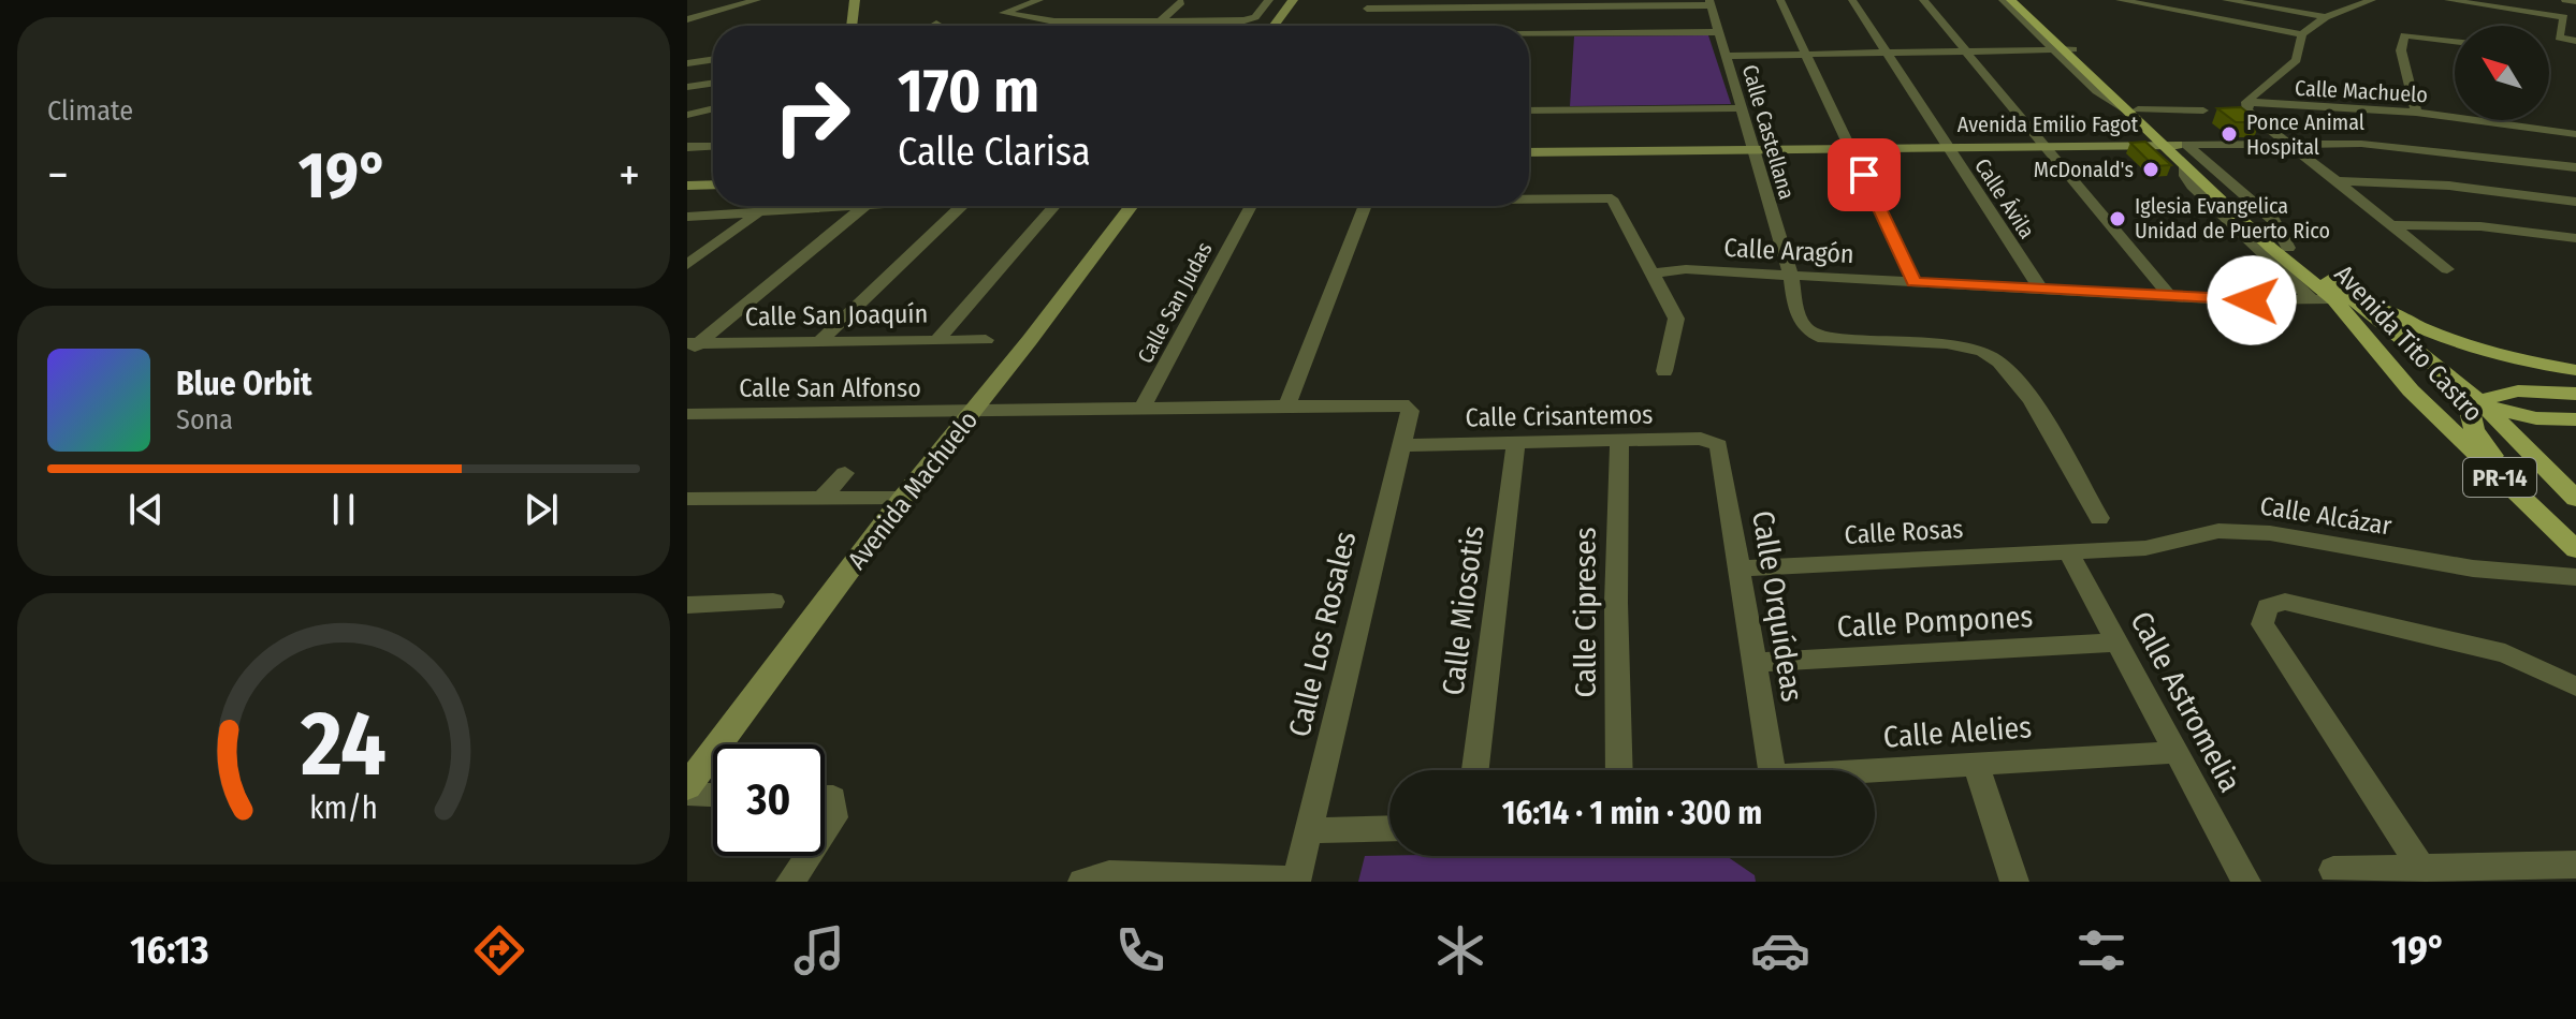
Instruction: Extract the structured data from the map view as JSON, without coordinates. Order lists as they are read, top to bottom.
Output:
{
  "streets": {
    "main road": ["Avenida Tito Castro", "PR-14"],
    "street": [
      "Calle Machuelo",
      "Avenida Emilio Fagot",
      "Calle Castellana",
      "Calle Ávila",
      "Calle Aragón",
      "Calle San Judas",
      "Calle San Joaquín",
      "Calle San Alfonso",
      "Calle Crisantemos",
      "Avenida Machuelo",
      "Calle Alcázar",
      "Calle Rosas",
      "Calle Orquídeas",
      "Calle Miosotis",
      "Calle Cipreses",
      "Calle Pompones",
      "Calle Los Rosales",
      "Calle Astromelia",
      "Calle Alelies"
    ]
  },
  "crossings": [
    ["Avenida Emilio Fagot", "Calle Castellana"],
    ["Avenida Emilio Fagot", "Calle Ávila"],
    ["Avenida Emilio Fagot", "Avenida Tito Castro"],
    ["Calle Castellana", "Calle Aragón"],
    ["Calle Ávila", "Calle Aragón"],
    ["Calle Aragón", "Calle San Judas"],
    ["Calle Aragón", "Avenida Tito Castro"],
    ["Calle San Judas", "Calle San Alfonso"],
    ["Calle San Alfonso", "Avenida Machuelo"],
    ["Calle San Alfonso", "Calle Los Rosales"],
    ["Calle Crisantemos", "Calle Orquídeas"],
    ["Calle Crisantemos", "Calle Miosotis"],
    ["Calle Crisantemos", "Calle Cipreses"],
    ["Calle Crisantemos", "Calle Los Rosales"],
    ["Calle Alcázar", "Calle Rosas"],
    ["Calle Alcázar", "Calle Astromelia"],
    ["Calle Rosas", "Calle Orquídeas"],
    ["Calle Rosas", "Calle Astromelia"],
    ["Calle Orquídeas", "Calle Pompones"],
    ["Calle Pompones", "Calle Astromelia"],
    ["Calle Astromelia", "Calle Alelies"]
  ],
  "places": ["Ponce Animal Hospital", "McDonald's", "Iglesia Evangelica Unidad de Puerto Rico"],
  "north": "top left",
  "page": {
    "tile": "Climate",
    "turn": ["170 m", "Calle Clarisa"],
    "heat": ["−", "19°", "+"],
    "song": ["Blue Orbit", "Sona"],
    "limit": "30",
    "trip": "16:14 · 1 min · 300 m",
    "tabs": ["16:13", "19°"],
    "gauge": ["24", "km/h"]
  }
}
